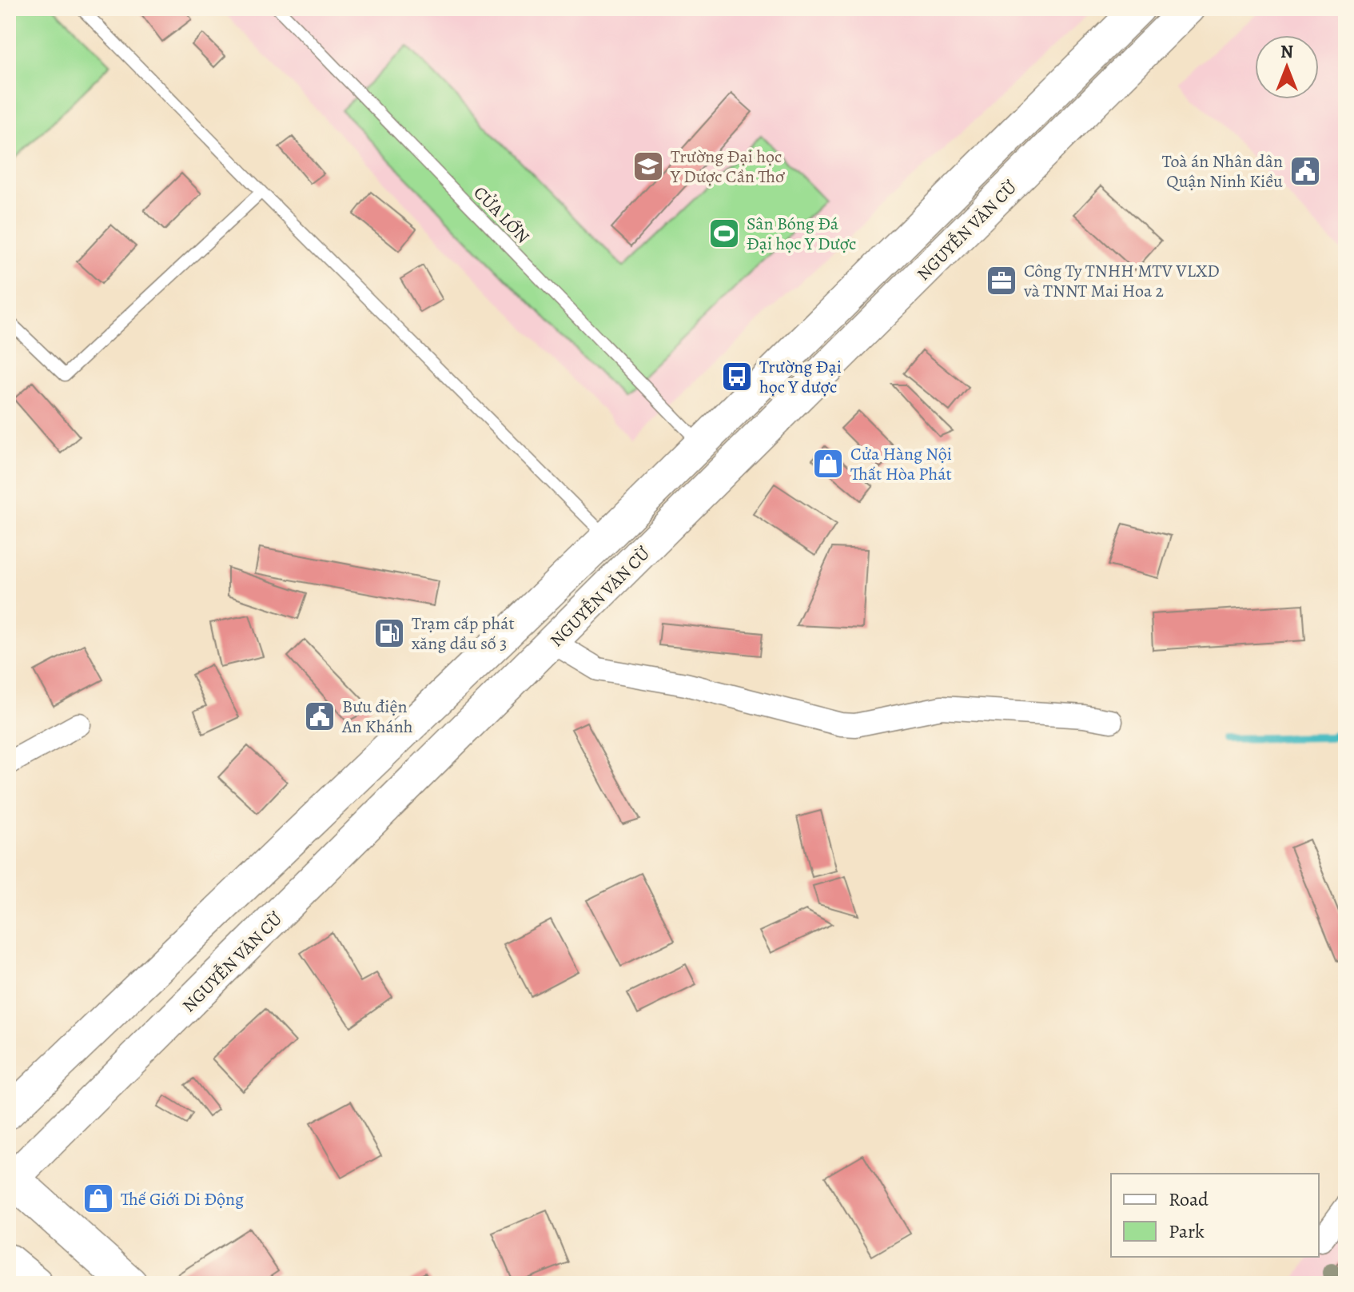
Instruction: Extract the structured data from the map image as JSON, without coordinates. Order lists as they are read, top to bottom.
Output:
{
  "streets": {
    "main road": ["NGUYỄN VĂN CỪ"],
    "lane": ["CỬA LỚN"]
  },
  "crossings": [
    ["CỬA LỚN", "NGUYỄN VĂN CỪ"]
  ],
  "places": {
    "school or university": ["Trường Đại học Y Dược Cần Thơ"],
    "public building": ["Toà án Nhân dân Quận Ninh Kiều", "Bưu điện An Khánh"],
    "sports": ["Sân Bóng Đá Đại học Y Dược"],
    "office": ["Công Ty TNHH MTV VLXD và TNNT Mai Hoa 2"],
    "bus stop": ["Trường Đại học Y dược"],
    "shop": ["Cửa Hàng Nội Thất Hòa Phát", "Thế Giới Di Động"],
    "fuel station": ["Trạm cấp phát xăng dầu số 3"]
  },
  "legend": ["Road", "Park"],
  "north": "top"
}
